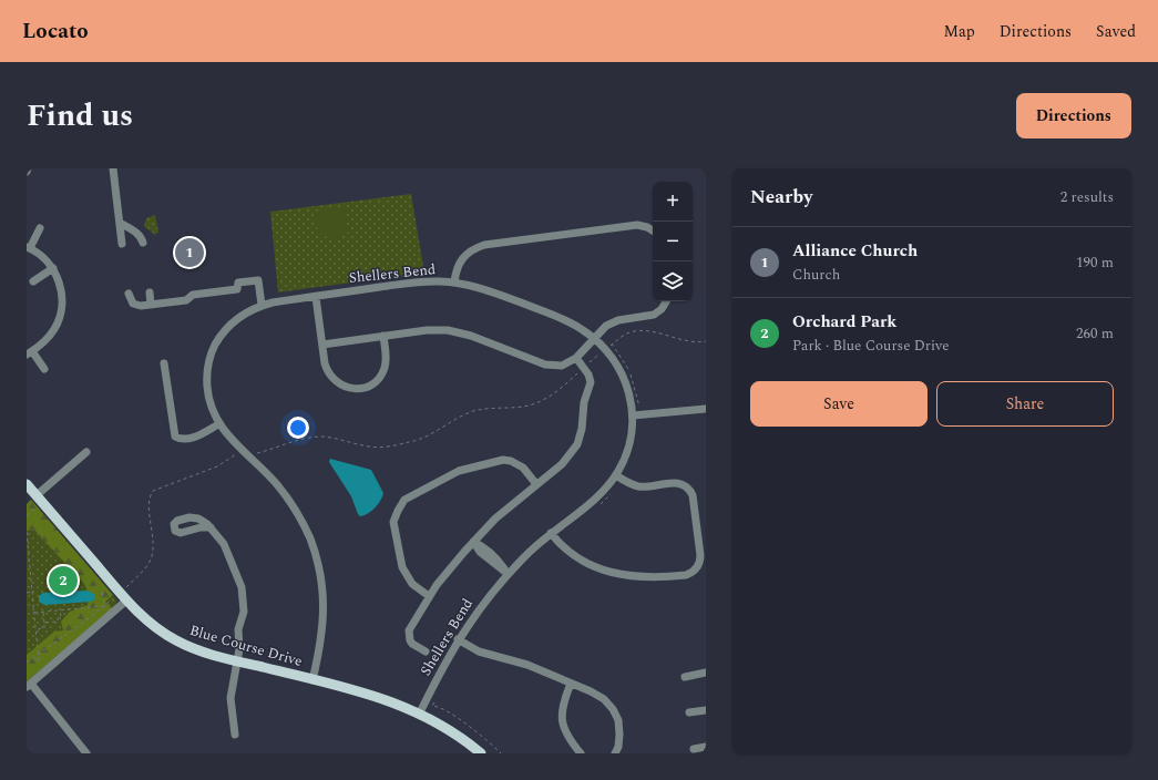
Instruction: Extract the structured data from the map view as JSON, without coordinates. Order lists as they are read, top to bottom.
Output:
{
  "streets": {
    "main road": ["Blue Course Drive"],
    "street": ["Shellers Bend"]
  },
  "crossings": [
    ["Shellers Bend", "Blue Course Drive"]
  ],
  "page": {
    "header": "Locato",
    "nav": ["Map", "Directions", "Saved"],
    "title": "Find us",
    "buttons": [
      "Directions",
      ["Save", "Share"]
    ],
    "heading": ["Nearby", "2 results"],
    "map_buttons": ["+", "−"],
    "list": [
      {
        "mark": "1",
        "name": "Alliance Church",
        "note": "Church",
        "value": "190 m"
      },
      {
        "mark": "2",
        "name": "Orchard Park",
        "note": "Park · Blue Course Drive",
        "value": "260 m"
      }
    ],
    "pins": ["1", "2"]
  }
}
